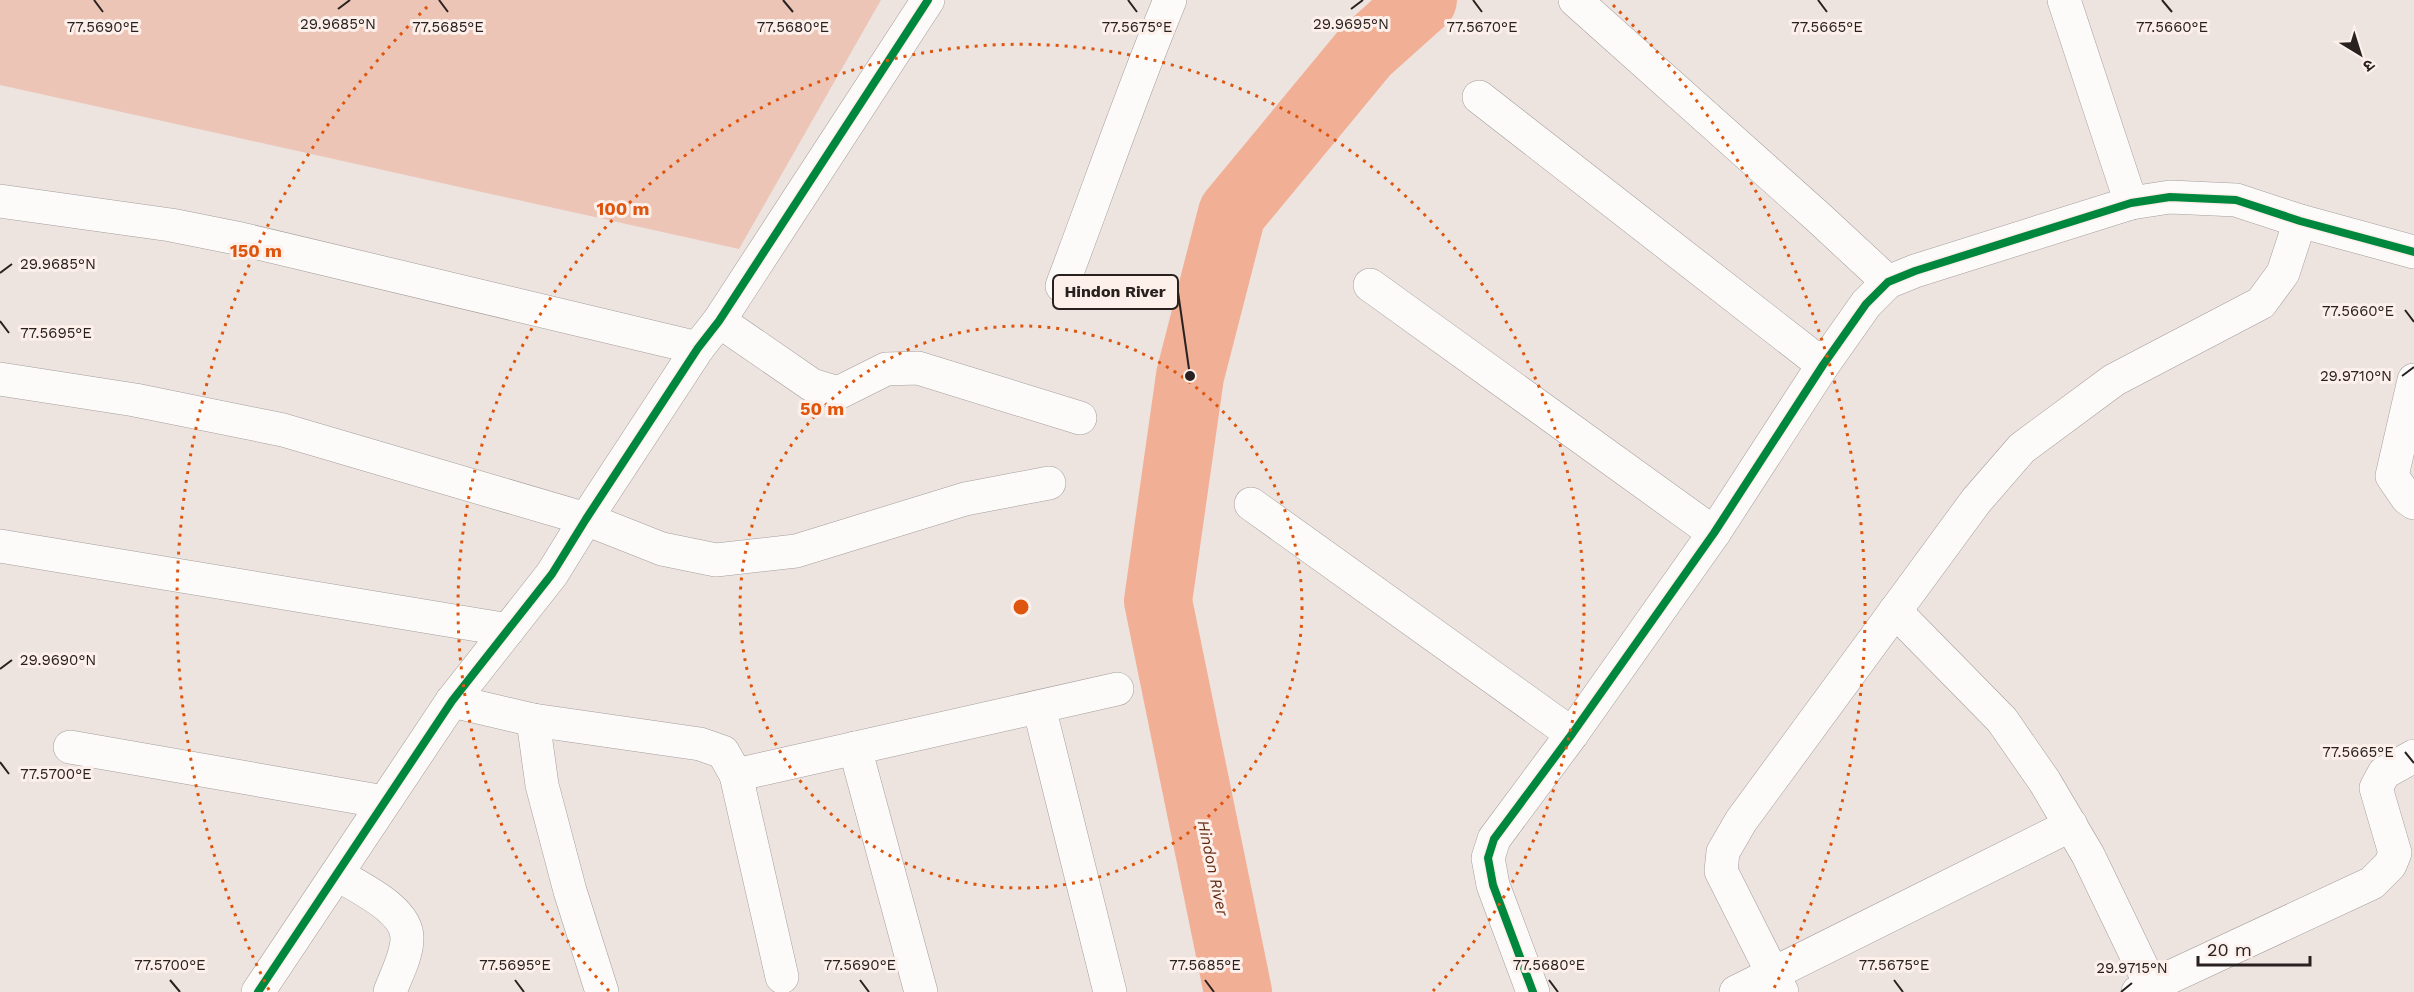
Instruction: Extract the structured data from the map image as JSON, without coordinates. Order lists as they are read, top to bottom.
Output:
{
  "water": ["Hindon River"],
  "places": ["Hindon River"],
  "scale_bar": "20 m",
  "north": "bottom right",
  "coordinates": [
    "29.9685°N",
    "29.9695°N",
    "77.5690°E",
    "77.5685°E",
    "77.5680°E",
    "77.5675°E",
    "77.5670°E",
    "77.5660°E",
    "77.5665°E",
    "77.5695°E",
    "29.9710°N",
    "29.9690°N",
    "77.5700°E",
    "29.9715°N"
  ],
  "rings": ["100 m", "150 m", "50 m"]
}
